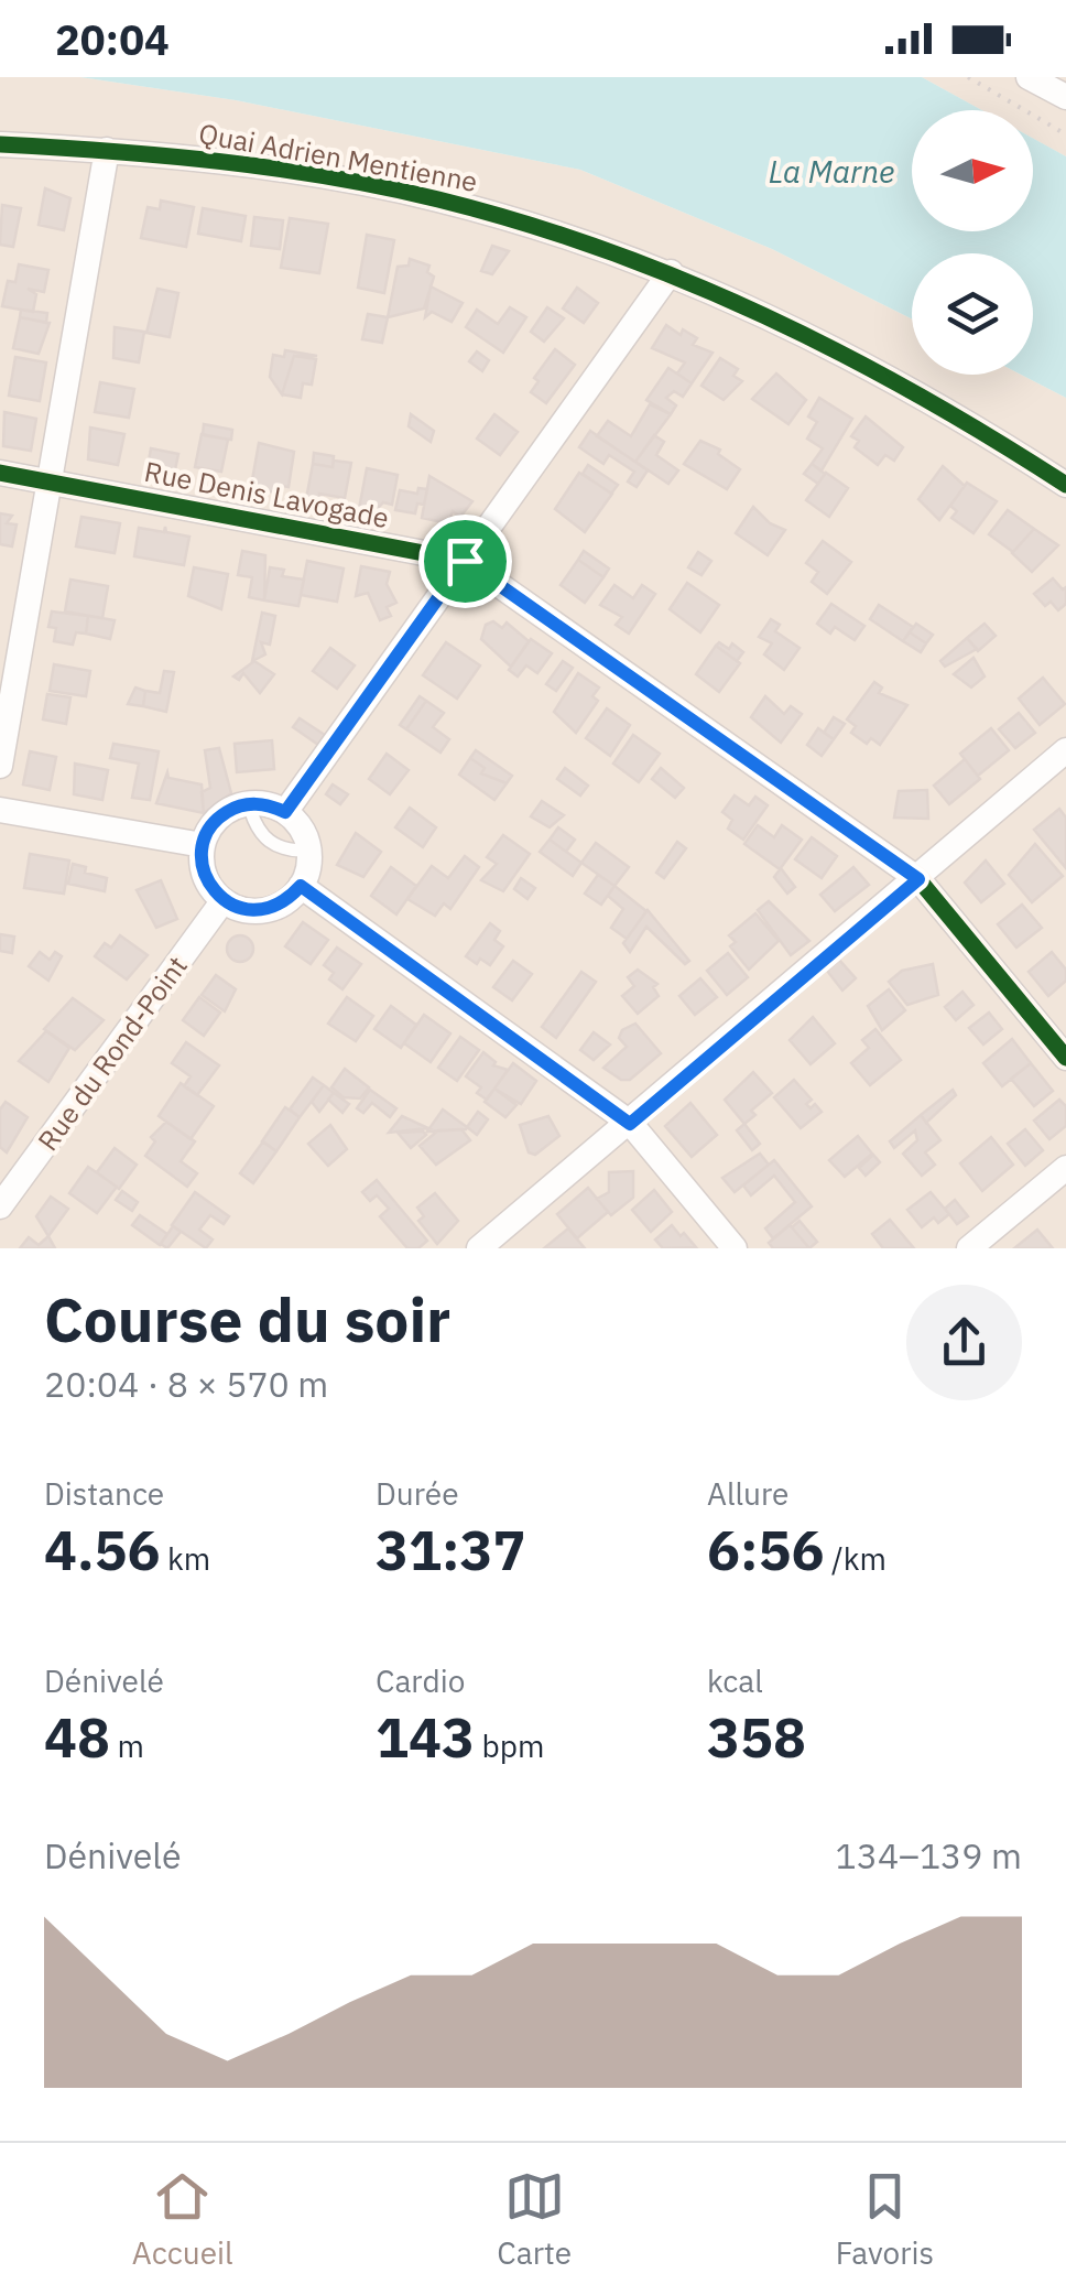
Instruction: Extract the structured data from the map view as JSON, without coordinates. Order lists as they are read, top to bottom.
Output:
{
  "streets": {
    "street": ["Quai Adrien Mentienne", "Rue Denis Lavogade", "Rue du Rond-Point"]
  },
  "water": ["La Marne"],
  "north": "right",
  "page": {
    "status": "20:04",
    "heading": ["Course du soir", "20:04 · 8 × 570 m"],
    "stats": [
      ["Distance", "4.56 km"],
      ["Durée", "31:37"],
      ["Allure", "6:56 /km"],
      ["Dénivelé", "48 m"],
      ["Cardio", "143 bpm"],
      ["kcal", "358"]
    ],
    "chart": ["Dénivelé", "134–139 m"],
    "tabs": ["Accueil", "Carte", "Favoris"]
  }
}
